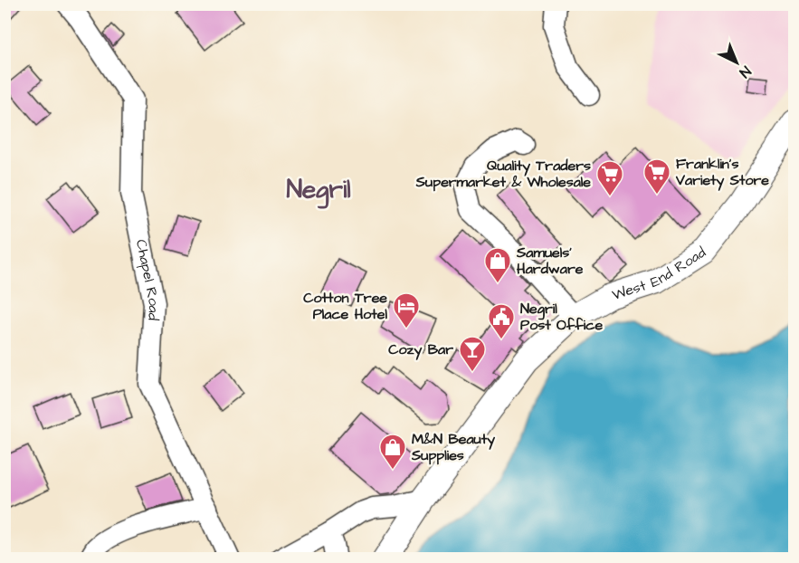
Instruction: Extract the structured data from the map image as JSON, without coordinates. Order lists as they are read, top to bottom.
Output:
{
  "streets": {
    "main road": ["West End Road"],
    "street": ["Chapel Road"]
  },
  "districts": ["Negril"],
  "places": {
    "supermarket": ["Franklin's Variety Store", "Quality Traders Supermarket & Wholesale"],
    "shop": ["Samuels' Hardware", "M&N Beauty Supplies"],
    "hotel": ["Cotton Tree Place Hotel"],
    "public building": ["Negril Post Office"],
    "bar": ["Cozy Bar"]
  },
  "north": "bottom right"
}
